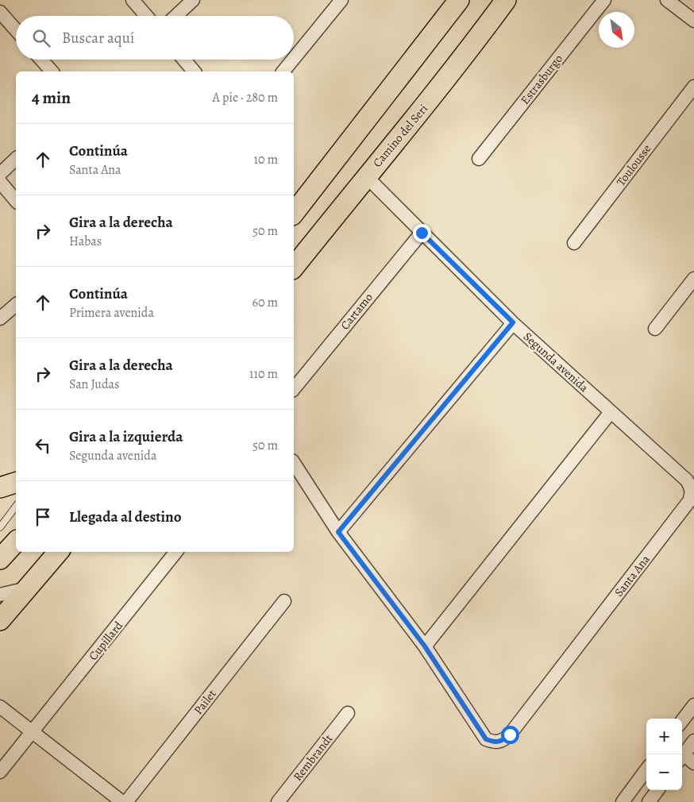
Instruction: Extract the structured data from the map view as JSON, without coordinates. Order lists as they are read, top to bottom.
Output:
{
  "streets": {
    "main road": ["Camino del Seri"],
    "street": [
      "Estrasburgo",
      "Toulousse",
      "Cartamo",
      "Segunda avenida",
      "Santa Ana",
      "Cupillard",
      "Pailet",
      "Rembrandt"
    ]
  },
  "crossings": [
    ["Camino del Seri", "Segunda avenida"],
    ["Cartamo", "Segunda avenida"],
    ["Segunda avenida", "Santa Ana"]
  ],
  "north": "bottom right",
  "page": {
    "search": "Buscar aquí",
    "heading": ["4 min", "A pie · 280 m"],
    "list": [
      ["Continúa", "Santa Ana", "10 m"],
      ["Gira a la derecha", "Habas", "50 m"],
      ["Continúa", "Primera avenida", "60 m"],
      ["Gira a la derecha", "San Judas", "110 m"],
      ["Gira a la izquierda", "Segunda avenida", "50 m"],
      "Llegada al destino"
    ],
    "map_buttons": ["+", "−"]
  }
}
